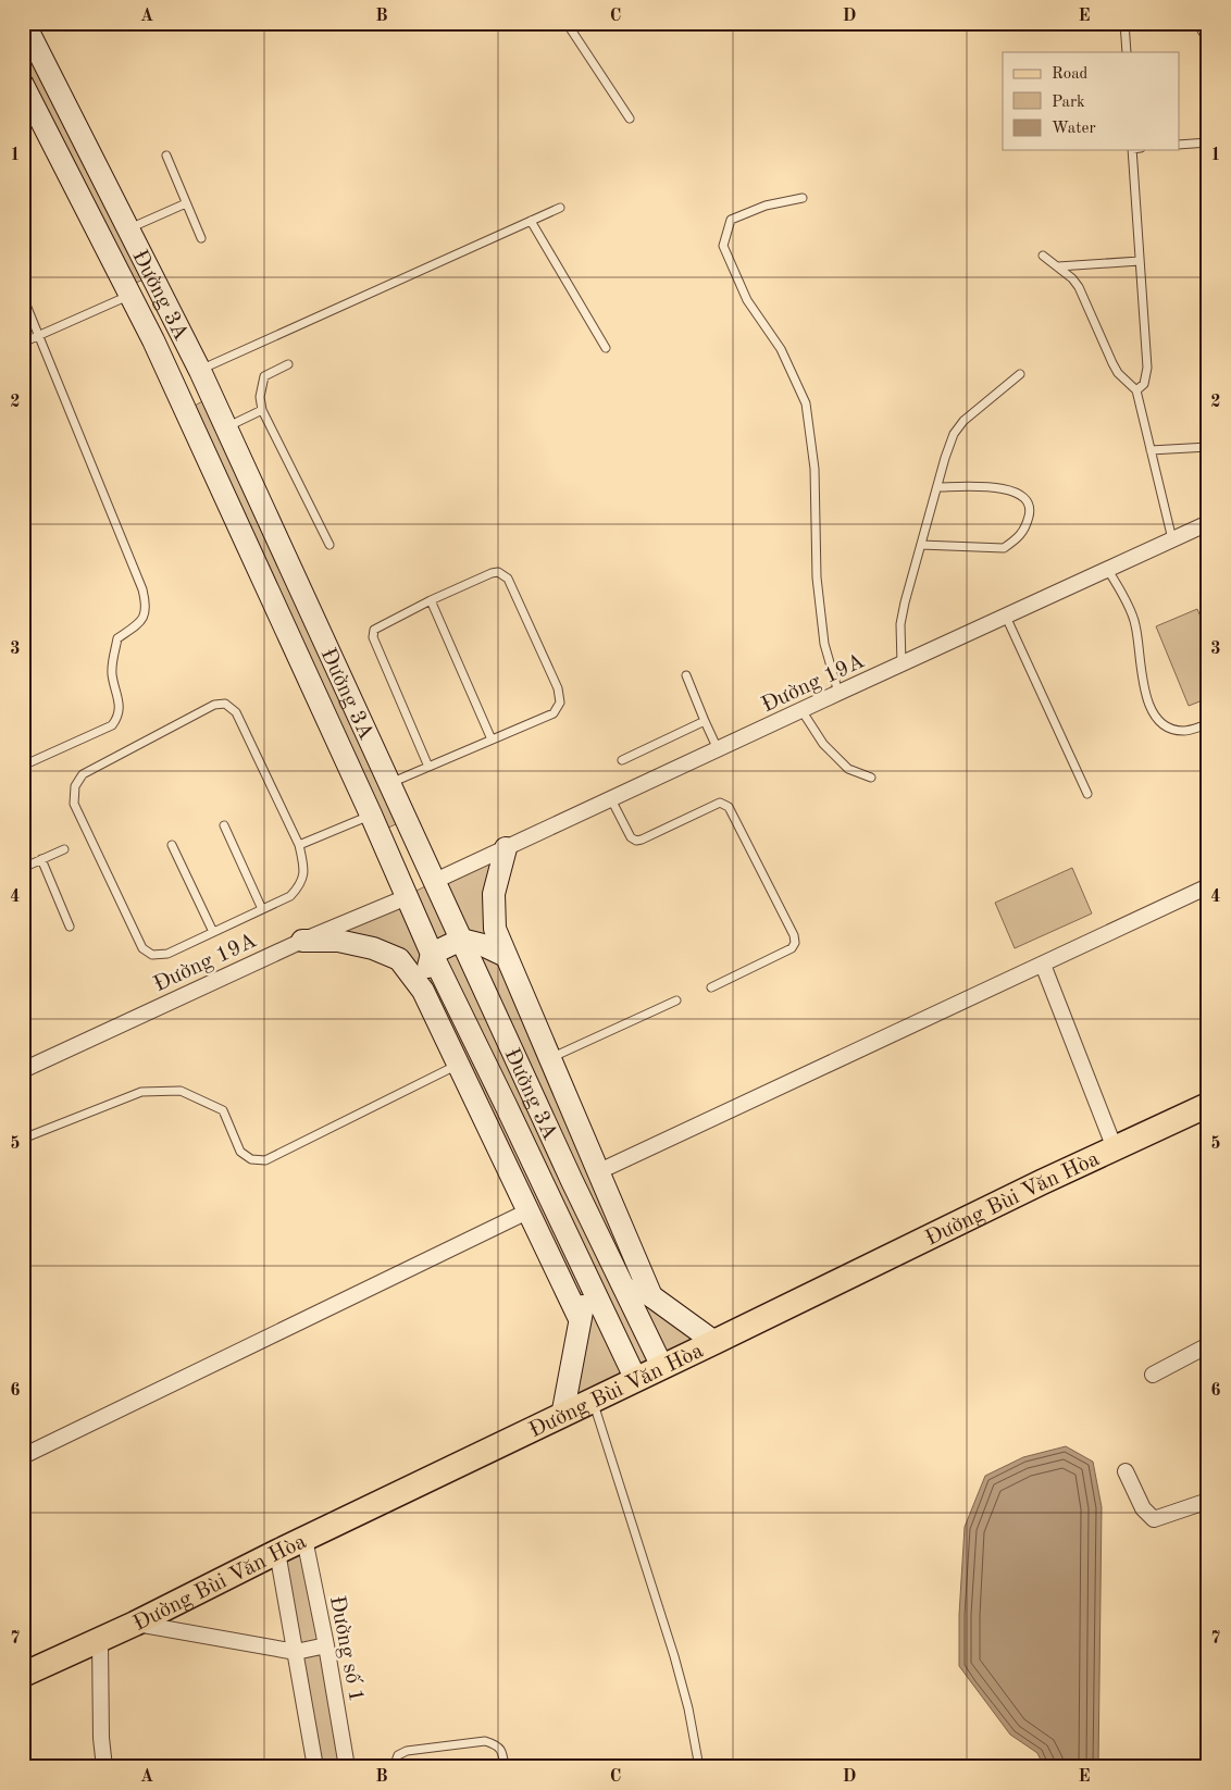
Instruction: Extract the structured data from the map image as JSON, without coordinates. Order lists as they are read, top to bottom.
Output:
{
  "streets": {
    "main road": ["Đường Bùi Văn Hòa"],
    "street": ["Đường 3A", "Đường 19A", "Đường số 1"]
  },
  "crossings": [
    ["Đường 3A", "Đường 19A"],
    ["Đường 3A", "Đường Bùi Văn Hòa"],
    ["Đường Bùi Văn Hòa", "Đường số 1"]
  ],
  "legend": ["Road", "Park", "Water"],
  "grid": {
    "columns": [
      "A",
      "B",
      "C",
      "D",
      "E"
    ],
    "rows": [
      "1",
      "2",
      "3",
      "4",
      "5",
      "6",
      "7"
    ]
  }
}
